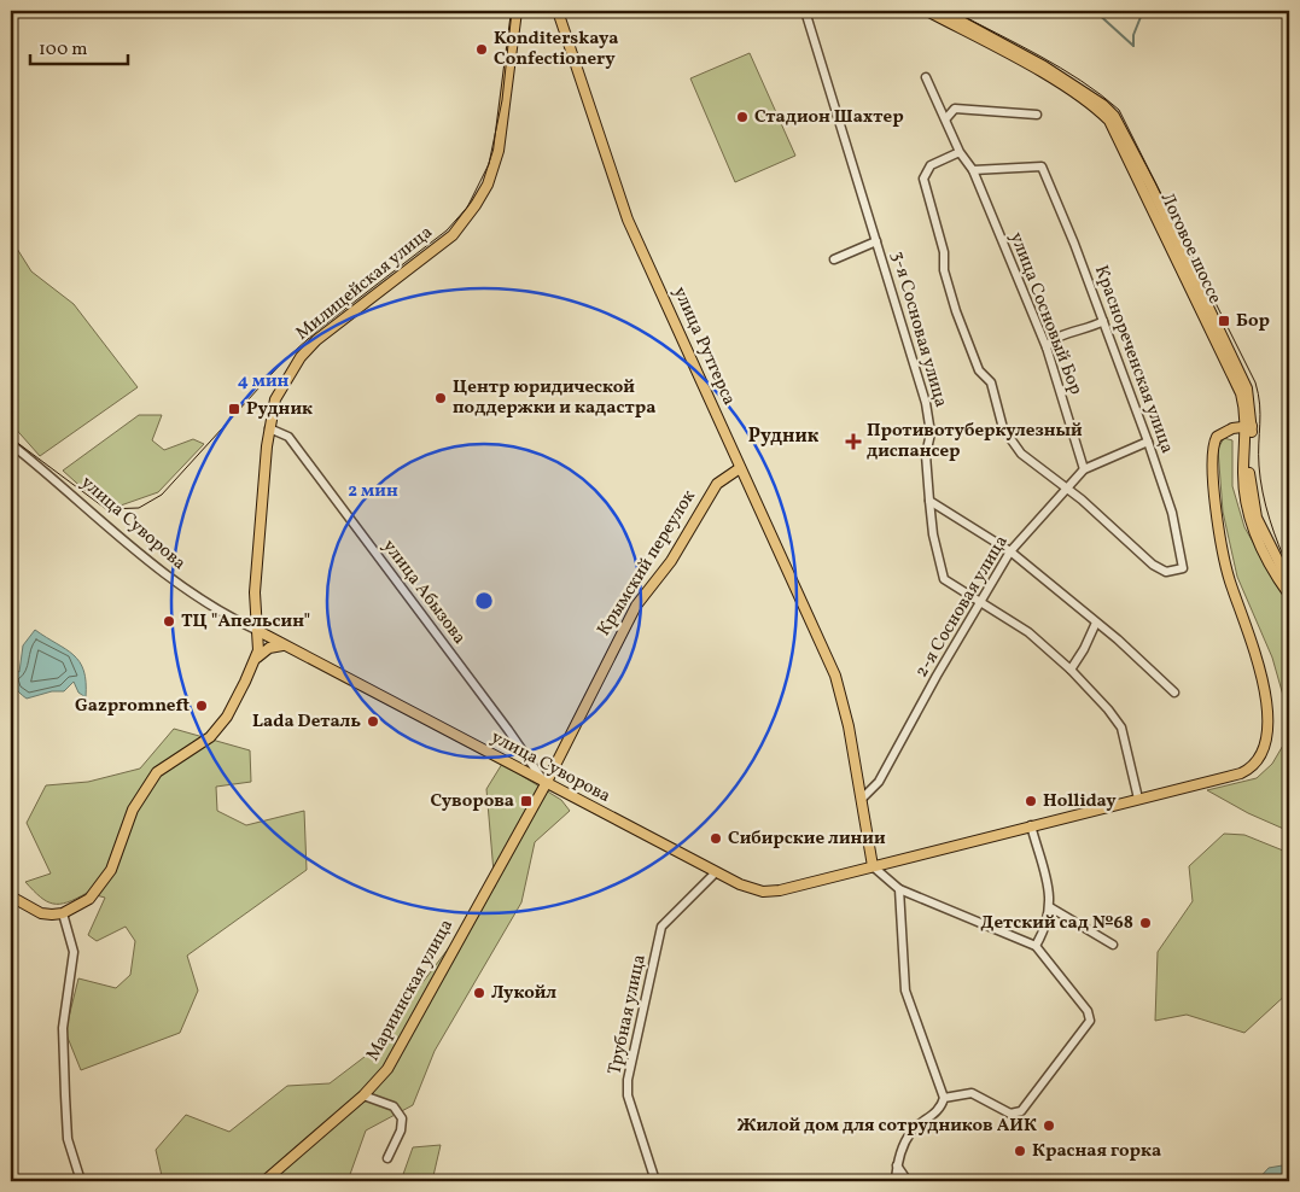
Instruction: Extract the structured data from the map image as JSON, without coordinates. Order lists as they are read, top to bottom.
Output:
{
  "streets": {
    "main road": [
      "Логовое шоссе",
      "Милицейская улица",
      "улица Рутгерса",
      "улица Суворова",
      "Крымский переулок",
      "Мариинская улица"
    ],
    "street": [
      "улица Сосновый Бор",
      "3-я Сосновая улица",
      "Краснореченская улица",
      "улица Абызова",
      "2-я Сосновая улица",
      "Трубная улица"
    ]
  },
  "crossings": [
    ["Логовое шоссе", "улица Суворова"],
    ["Милицейская улица", "улица Суворова"],
    ["Милицейская улица", "улица Абызова"],
    ["улица Сосновый Бор", "Краснореченская улица"],
    ["улица Сосновый Бор", "2-я Сосновая улица"],
    ["3-я Сосновая улица", "2-я Сосновая улица"],
    ["улица Рутгерса", "улица Суворова"],
    ["улица Рутгерса", "Крымский переулок"],
    ["улица Рутгерса", "2-я Сосновая улица"],
    ["Краснореченская улица", "2-я Сосновая улица"],
    ["улица Суворова", "Крымский переулок"],
    ["улица Суворова", "улица Абызова"],
    ["улица Суворова", "Мариинская улица"],
    ["улица Суворова", "Трубная улица"],
    ["Крымский переулок", "улица Абызова"],
    ["Крымский переулок", "Мариинская улица"],
    ["улица Абызова", "Мариинская улица"]
  ],
  "districts": ["Рудник"],
  "places": {
    "other": [
      "Konditerskaya Confectionery",
      "Стадион Шахтер",
      "Центр юридической поддержки и кадастра",
      "ТЦ \"Апельсин\"",
      "Gazpromneft",
      "Lada Dеталь",
      "Holliday",
      "Сибирские линии",
      "Детский сад №68",
      "Лукойл",
      "Жилой дом для сотрудников АИК",
      "Красная горка"
    ],
    "transit": ["Бор", "Рудник", "Суворова"],
    "health": ["Противотуберкулезный диспансер"]
  },
  "scale_bar": "100 m",
  "rings": ["4 мин", "2 мин"]
}
